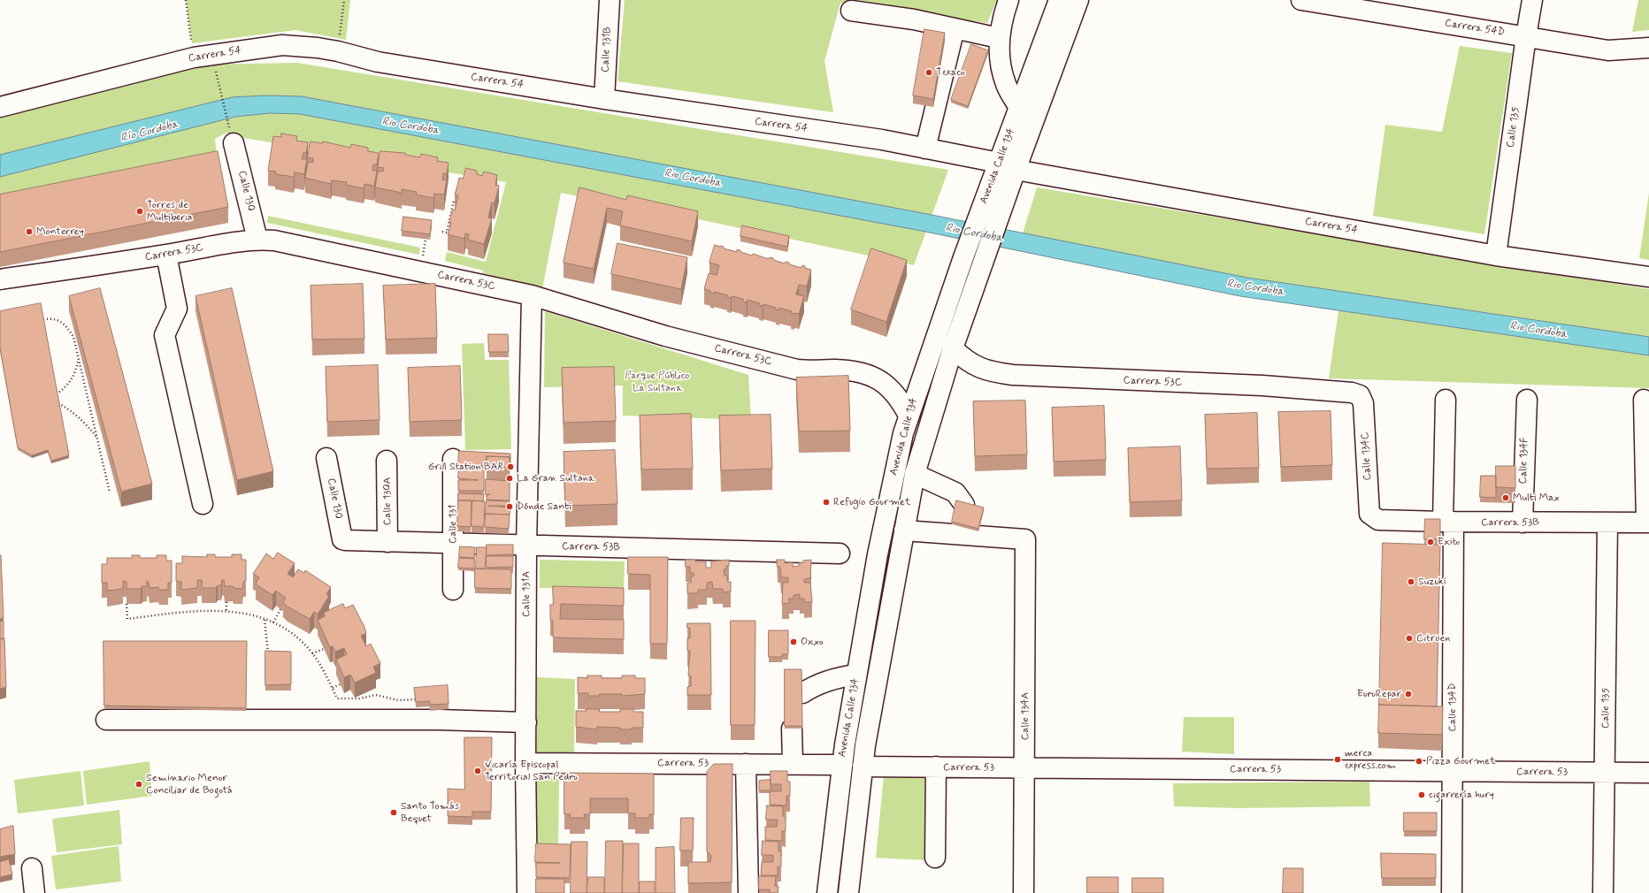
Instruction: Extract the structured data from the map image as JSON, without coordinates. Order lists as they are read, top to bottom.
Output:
{
  "streets": {
    "street": [
      "Carrera 54D",
      "Calle 131B",
      "Carrera 54",
      "Calle 135",
      "Avenida Calle 134",
      "Calle 130",
      "Carrera 53C",
      "Calle 134C",
      "Calle 134F",
      "Calle 130A",
      "Carrera 53B",
      "Calle 131",
      "Calle 131A",
      "Calle 134D",
      "Calle 134A",
      "Carrera 53"
    ]
  },
  "crossings": [
    ["Carrera 54D", "Calle 135"],
    ["Calle 131B", "Carrera 54"],
    ["Carrera 54", "Calle 135"],
    ["Carrera 54", "Avenida Calle 134"],
    ["Calle 135", "Carrera 53B"],
    ["Calle 135", "Carrera 53"],
    ["Avenida Calle 134", "Carrera 53C"],
    ["Avenida Calle 134", "Calle 134A"],
    ["Avenida Calle 134", "Carrera 53"],
    ["Calle 130", "Carrera 53C"],
    ["Calle 130", "Carrera 53B"],
    ["Carrera 53C", "Calle 134C"],
    ["Carrera 53C", "Calle 131A"],
    ["Calle 134C", "Carrera 53B"],
    ["Calle 134F", "Carrera 53B"],
    ["Calle 130A", "Carrera 53B"],
    ["Carrera 53B", "Calle 131"],
    ["Carrera 53B", "Calle 131A"],
    ["Carrera 53B", "Calle 134D"],
    ["Calle 131A", "Carrera 53"],
    ["Calle 134D", "Carrera 53"],
    ["Calle 134A", "Carrera 53"]
  ],
  "water": ["Rio Cordoba", "Río Cordoba"],
  "parks": ["Parque Público La Sultana"],
  "places": [
    "Texaco",
    "Torres de Multiberia",
    "Monterrey",
    "Grill Station BAR",
    "La Gran Sultana",
    "Multi Max",
    "Refugio Gourmet",
    "Dónde Santi",
    "Exito",
    "Suzuki",
    "Citröen",
    "Oxxo",
    "EuroRepar",
    "merca express.com",
    "Pizza Gourmet",
    "Vicaría Episcopal Territorial San Pedro",
    "Seminario Menor Conciliar de Bogotá",
    "cigarrería hury",
    "Santo Tomás Bequet"
  ]
}
